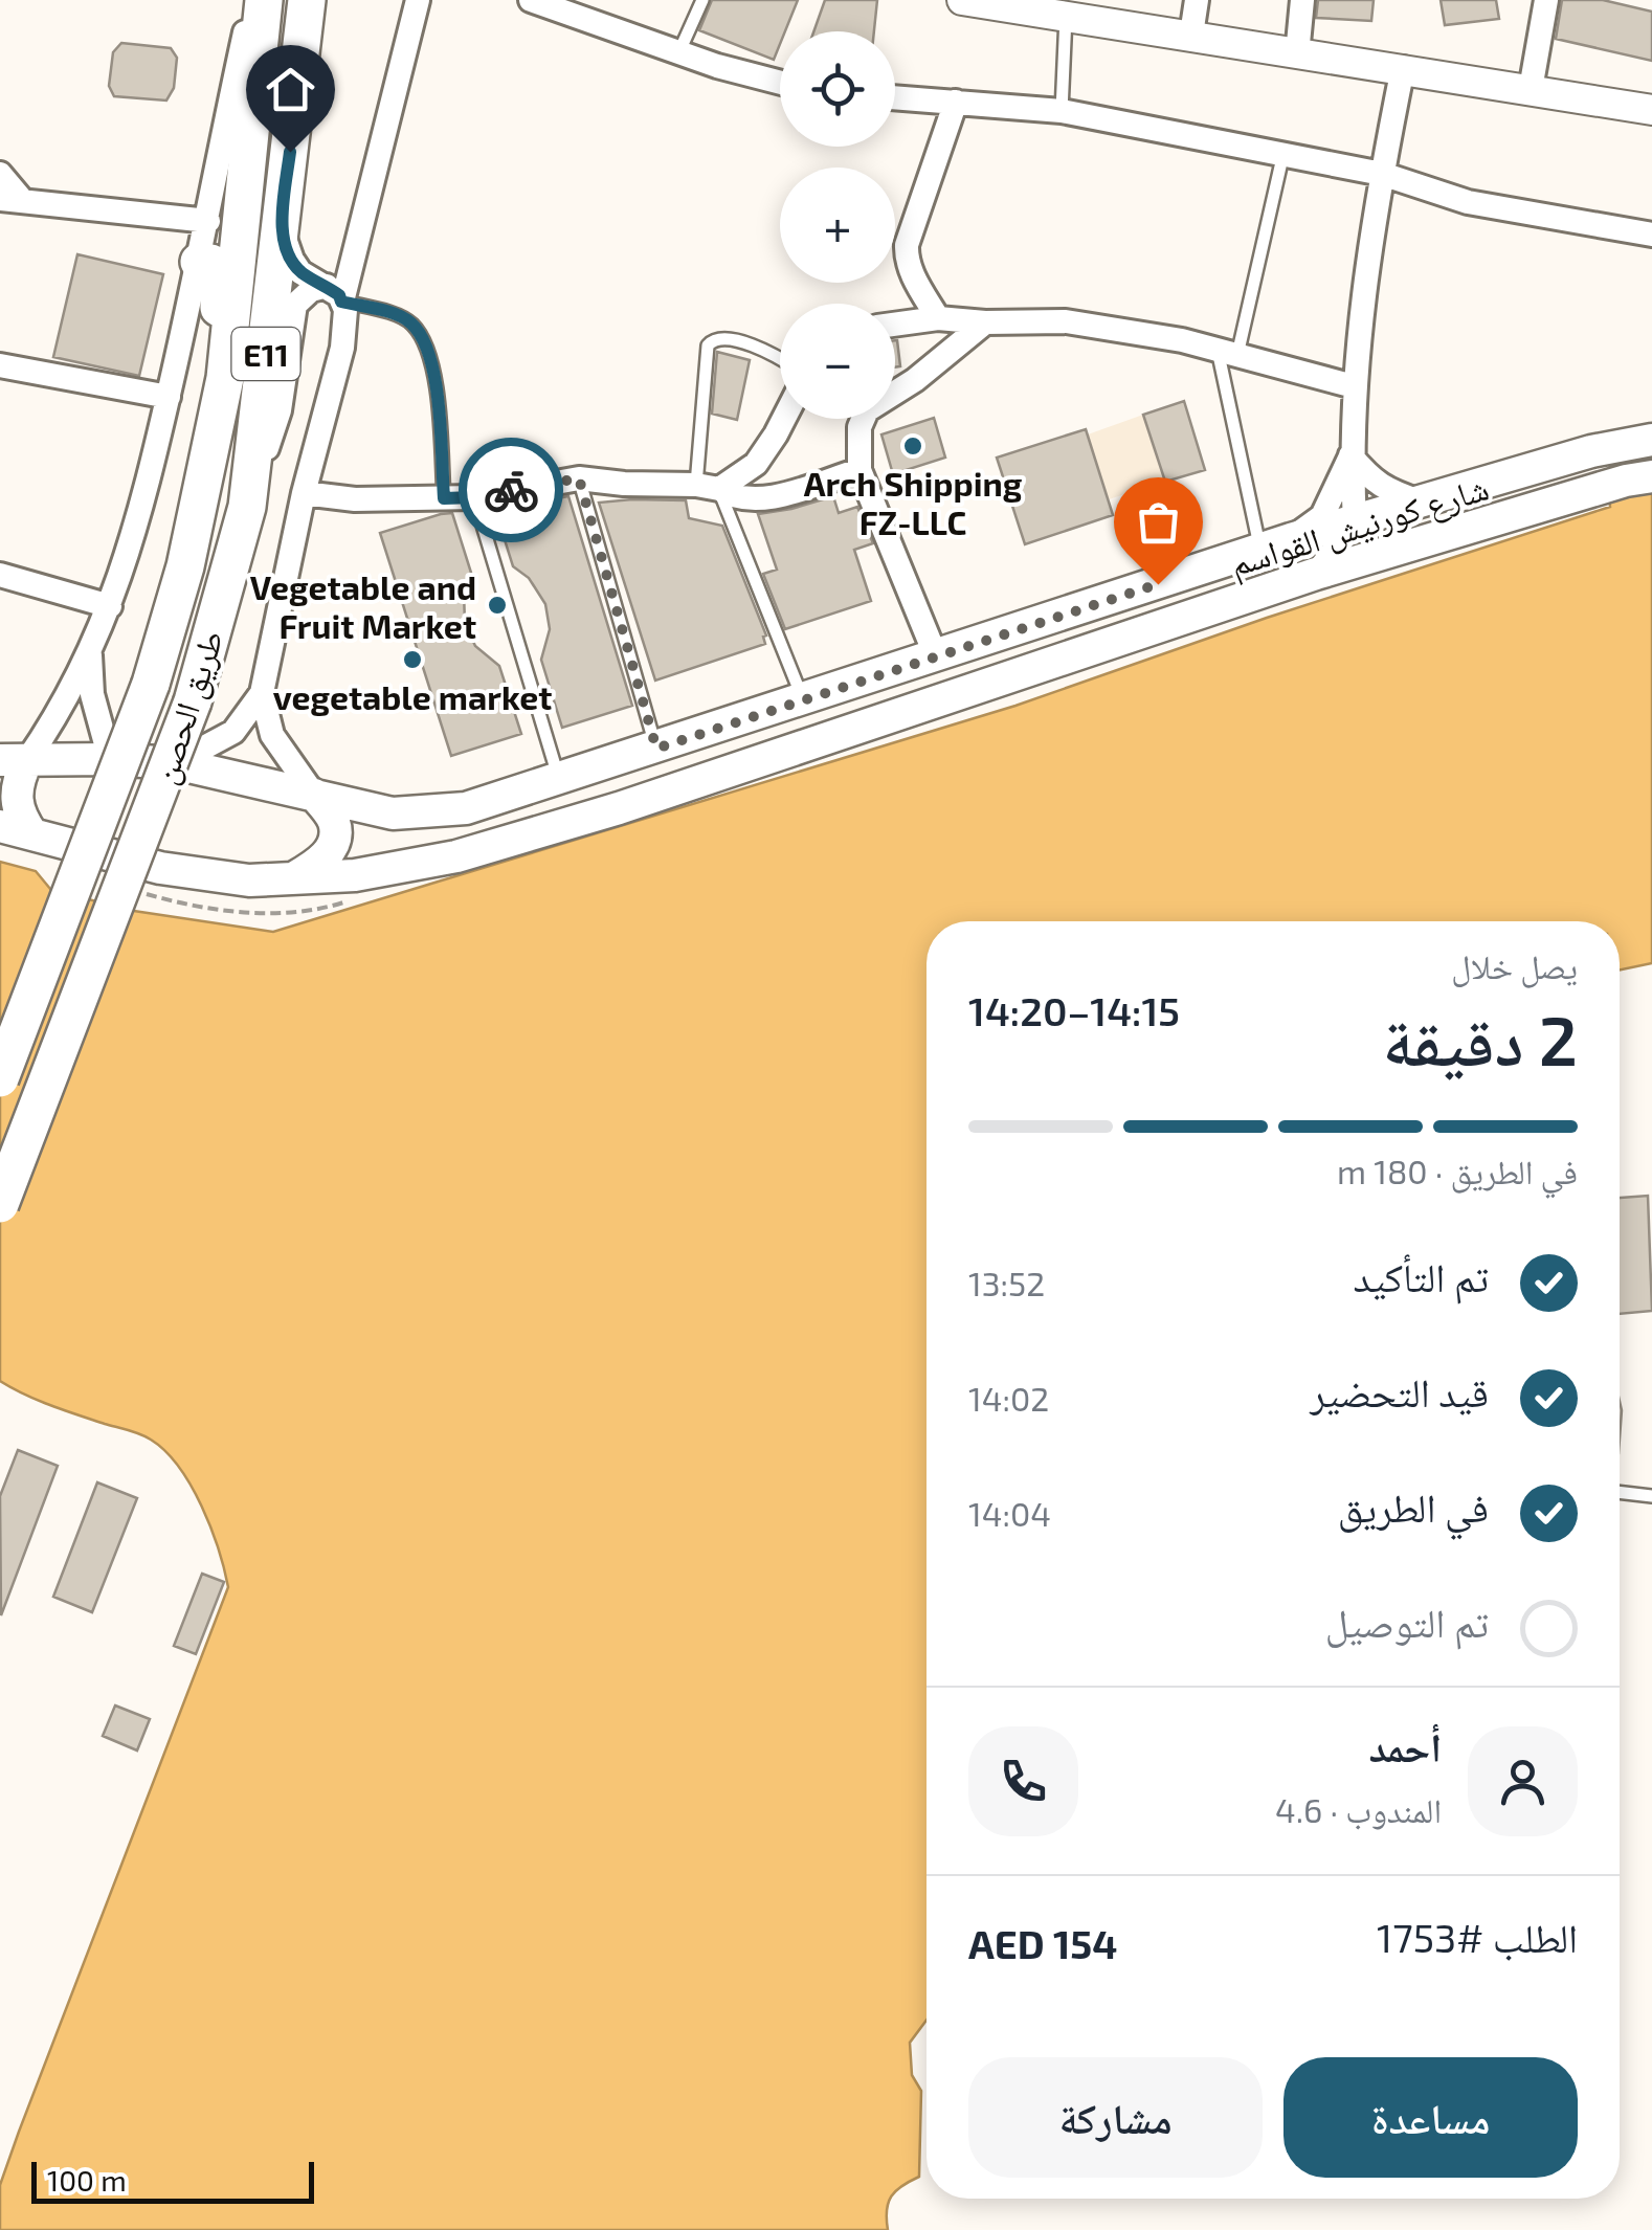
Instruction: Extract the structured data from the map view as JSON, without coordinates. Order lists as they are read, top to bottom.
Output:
{
  "streets": {
    "main road": ["E11", "شارع كورنيش القواسم", "طريق الحصن"]
  },
  "places": ["Arch Shipping FZ-LLC", "Vegetable and Fruit Market", "vegetable market"],
  "scale_bar": "100 m",
  "page": {
    "map_buttons": ["+", "−"],
    "heading": ["2 دقيقة", "يصل خلال", "14:15–14:20"],
    "panel": [
      "أحمد",
      "المندوب · 4.6",
      "الطلب #1753",
      "AED 154"
    ],
    "bar": "في الطريق · 180 m",
    "list": [
      ["تم التأكيد", "13:52"],
      ["قيد التحضير", "14:02"],
      ["في الطريق", "14:04"],
      "تم التوصيل"
    ],
    "buttons": ["مساعدة", "مشاركة"],
    "scale": "100 m"
  }
}
